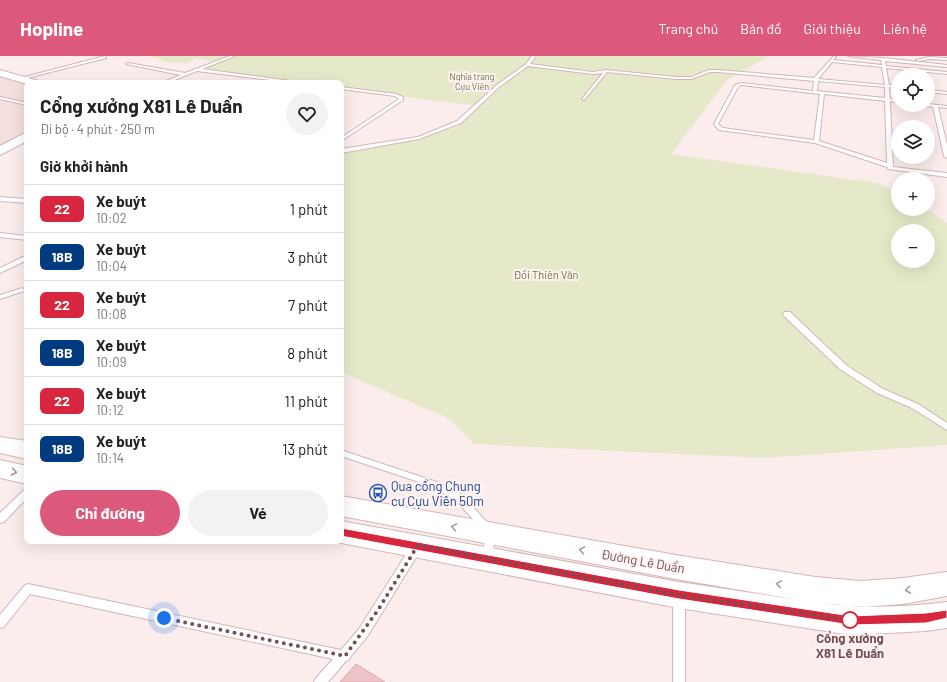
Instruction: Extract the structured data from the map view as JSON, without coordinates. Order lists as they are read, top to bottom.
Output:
{
  "streets": {
    "main road": ["Đường Lê Duẩn"]
  },
  "parks": ["Nghĩa trang Cựu Viên", "Đồi Thiên Văn"],
  "places": {
    "bus stop": ["Qua cổng Chung cư Cựu Viên 50m"],
    "other": ["Cổng xưởng X81 Lê Duẩn"]
  },
  "lines": ["bus line 22"],
  "page": {
    "header": "Hopline",
    "nav": [
      "Trang chủ",
      "Bản đồ",
      "Giới thiệu",
      "Liên hệ"
    ],
    "map_buttons": ["+", "−"],
    "heading": [
      ["Cổng xưởng X81 Lê Duẩn", "Đi bộ · 4 phút · 250 m"],
      "Giờ khởi hành"
    ],
    "list": [
      {
        "mark": "22",
        "name": "Xe buýt",
        "note": "10:02",
        "value": "1 phút"
      },
      {
        "mark": "18B",
        "name": "Xe buýt",
        "note": "10:04",
        "value": "3 phút"
      },
      {
        "mark": "22",
        "name": "Xe buýt",
        "note": "10:08",
        "value": "7 phút"
      },
      {
        "mark": "18B",
        "name": "Xe buýt",
        "note": "10:09",
        "value": "8 phút"
      },
      {
        "mark": "22",
        "name": "Xe buýt",
        "note": "10:12",
        "value": "11 phút"
      },
      {
        "mark": "18B",
        "name": "Xe buýt",
        "note": "10:14",
        "value": "13 phút"
      }
    ],
    "buttons": ["Chỉ đường", "Vé"]
  }
}
